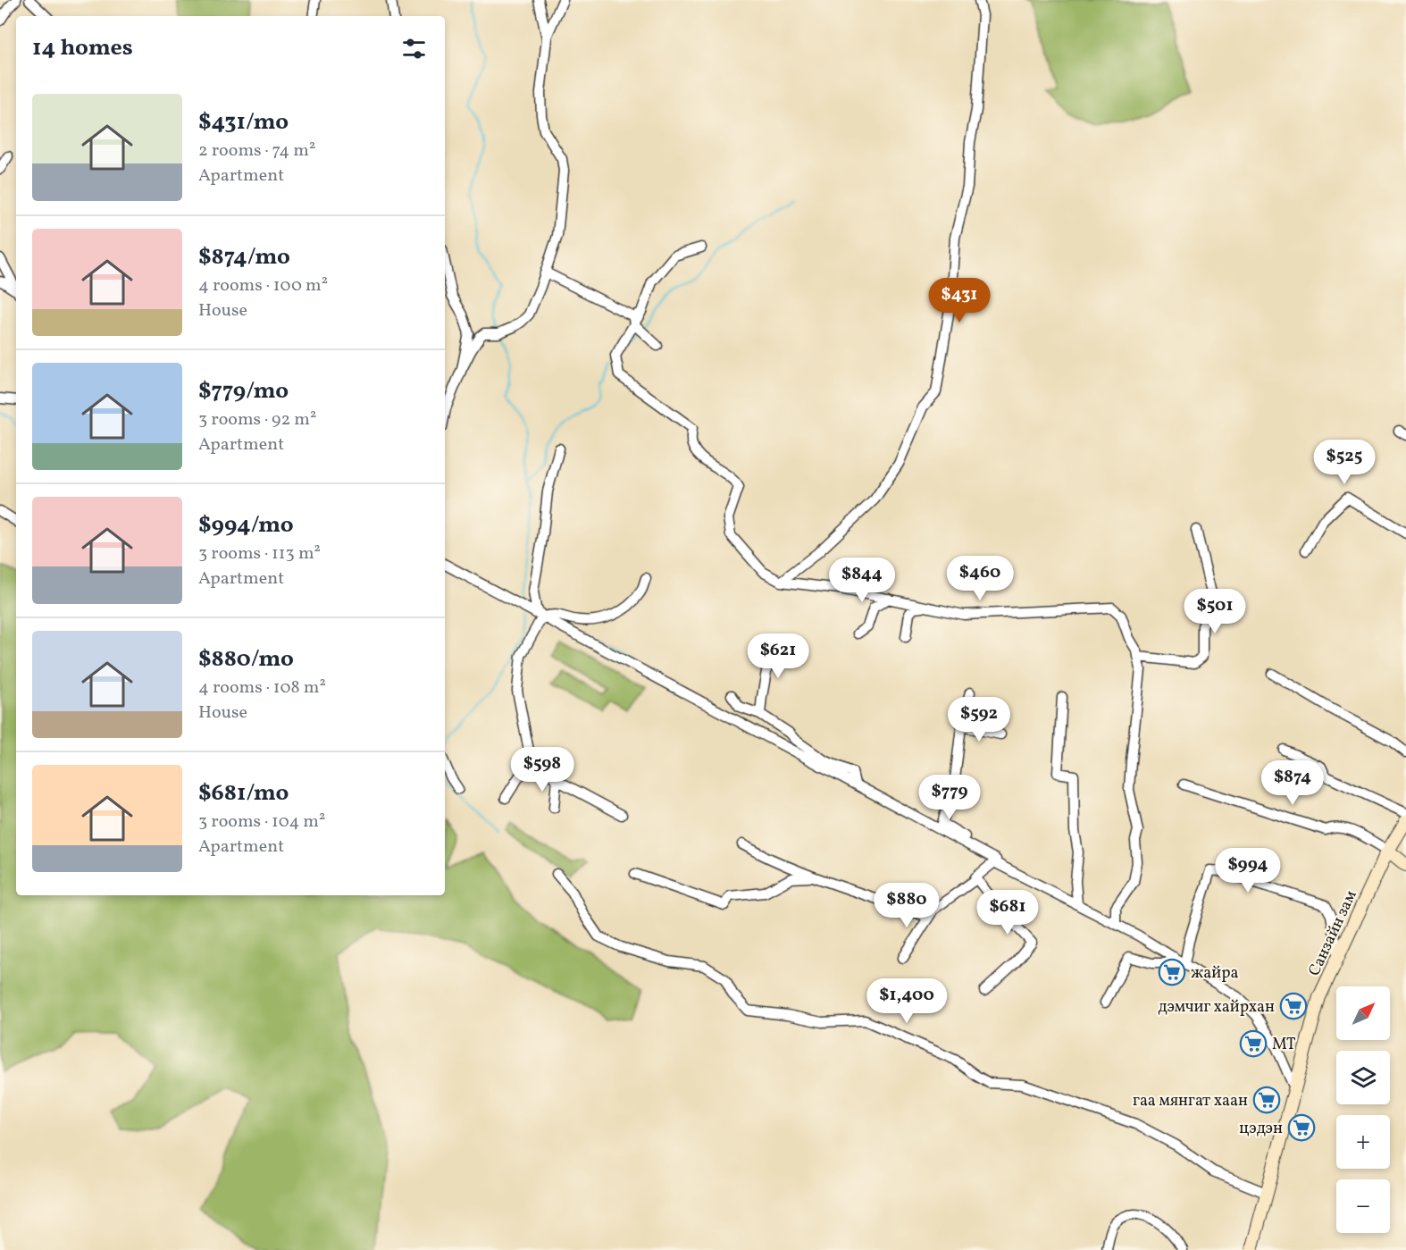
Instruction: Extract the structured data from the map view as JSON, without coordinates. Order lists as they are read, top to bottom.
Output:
{
  "streets": {
    "main road": ["Санзайн зам"]
  },
  "places": {
    "supermarket": [
      "жайра",
      "дэмчиг хайрхан",
      "MT",
      "гаа мянгат хаан",
      "цэдэн"
    ]
  },
  "north": "top right",
  "page": {
    "heading": "14 homes",
    "list": [
      {
        "name": "$431/mo",
        "note": "2 rooms · 74 m² · Apartment"
      },
      {
        "name": "$874/mo",
        "note": "4 rooms · 100 m² · House"
      },
      {
        "name": "$779/mo",
        "note": "3 rooms · 92 m² · Apartment"
      },
      {
        "name": "$994/mo",
        "note": "3 rooms · 113 m² · Apartment"
      },
      {
        "name": "$880/mo",
        "note": "4 rooms · 108 m² · House"
      },
      {
        "name": "$681/mo",
        "note": "3 rooms · 104 m² · Apartment"
      }
    ],
    "price": [
      "$431",
      "$525",
      "$460",
      "$844",
      "$501",
      "$621",
      "$592",
      "$598",
      "$874",
      "$779",
      "$994",
      "$880",
      "$681",
      "$1,400"
    ],
    "map_buttons": ["+", "−"]
  }
}
